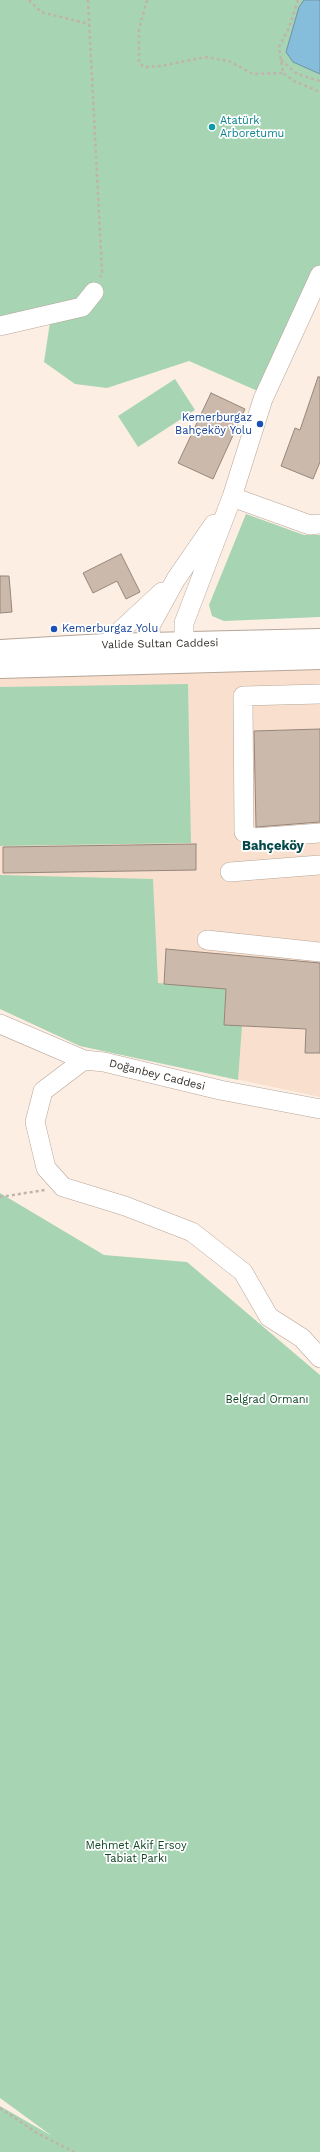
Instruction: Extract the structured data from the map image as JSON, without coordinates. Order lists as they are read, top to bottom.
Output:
{
  "streets": {
    "main road": ["Valide Sultan Caddesi"],
    "street": ["Doğanbey Caddesi"]
  },
  "districts": ["Bahçeköy"],
  "parks": ["Belgrad Ormanı", "Mehmet Akif Ersoy Tabiat Parkı"],
  "places": ["Atatürk Arboretumu", "Kemerburgaz Bahçeköy Yolu", "Kemerburgaz Yolu"]
}
